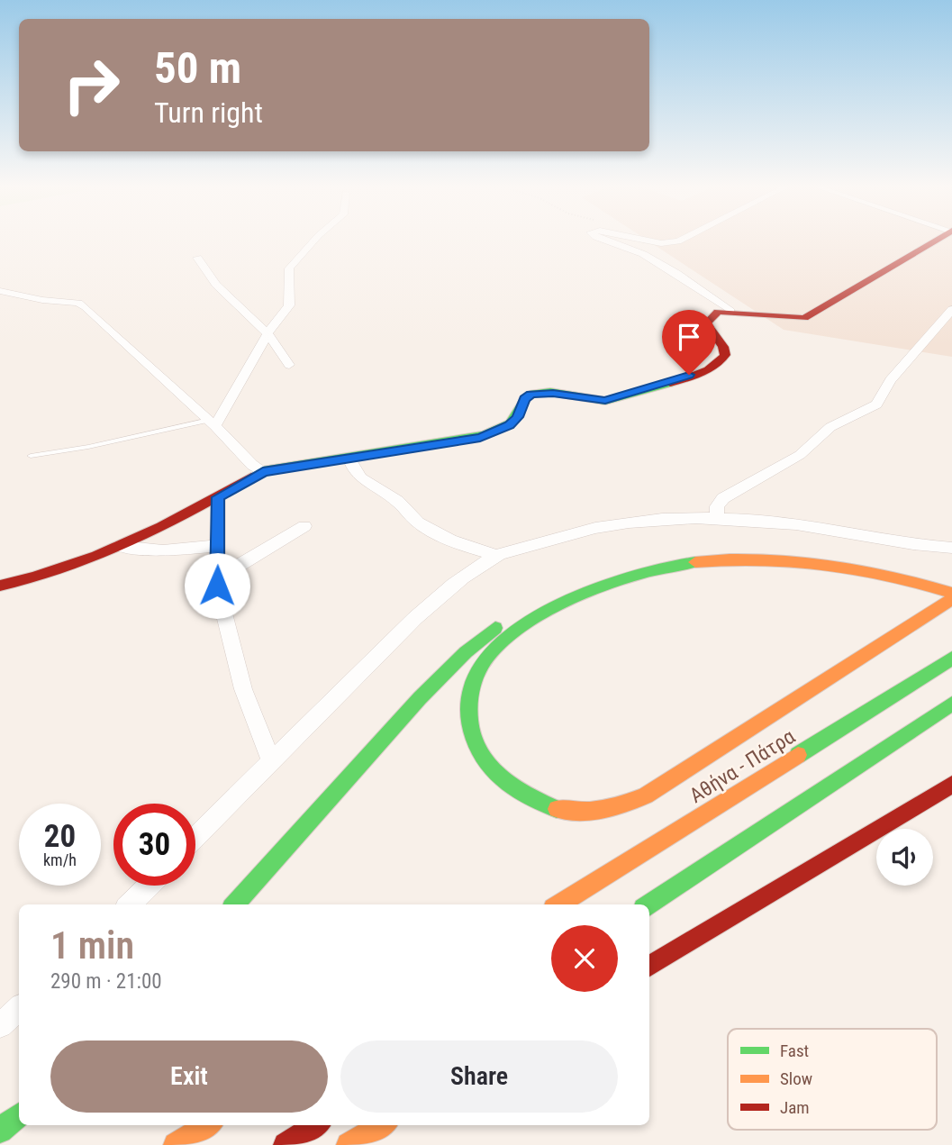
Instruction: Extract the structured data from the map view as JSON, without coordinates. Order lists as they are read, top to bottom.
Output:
{
  "streets": {
    "main road": ["Αθήνα - Πάτρα"]
  },
  "legend": ["Fast", "Slow", "Jam"],
  "page": {
    "turn": ["50 m", "Turn right"],
    "speed": "20 km/h",
    "limit": "30",
    "heading": ["1 min", "290 m · 21:00"],
    "buttons": ["Exit", "Share"]
  }
}
